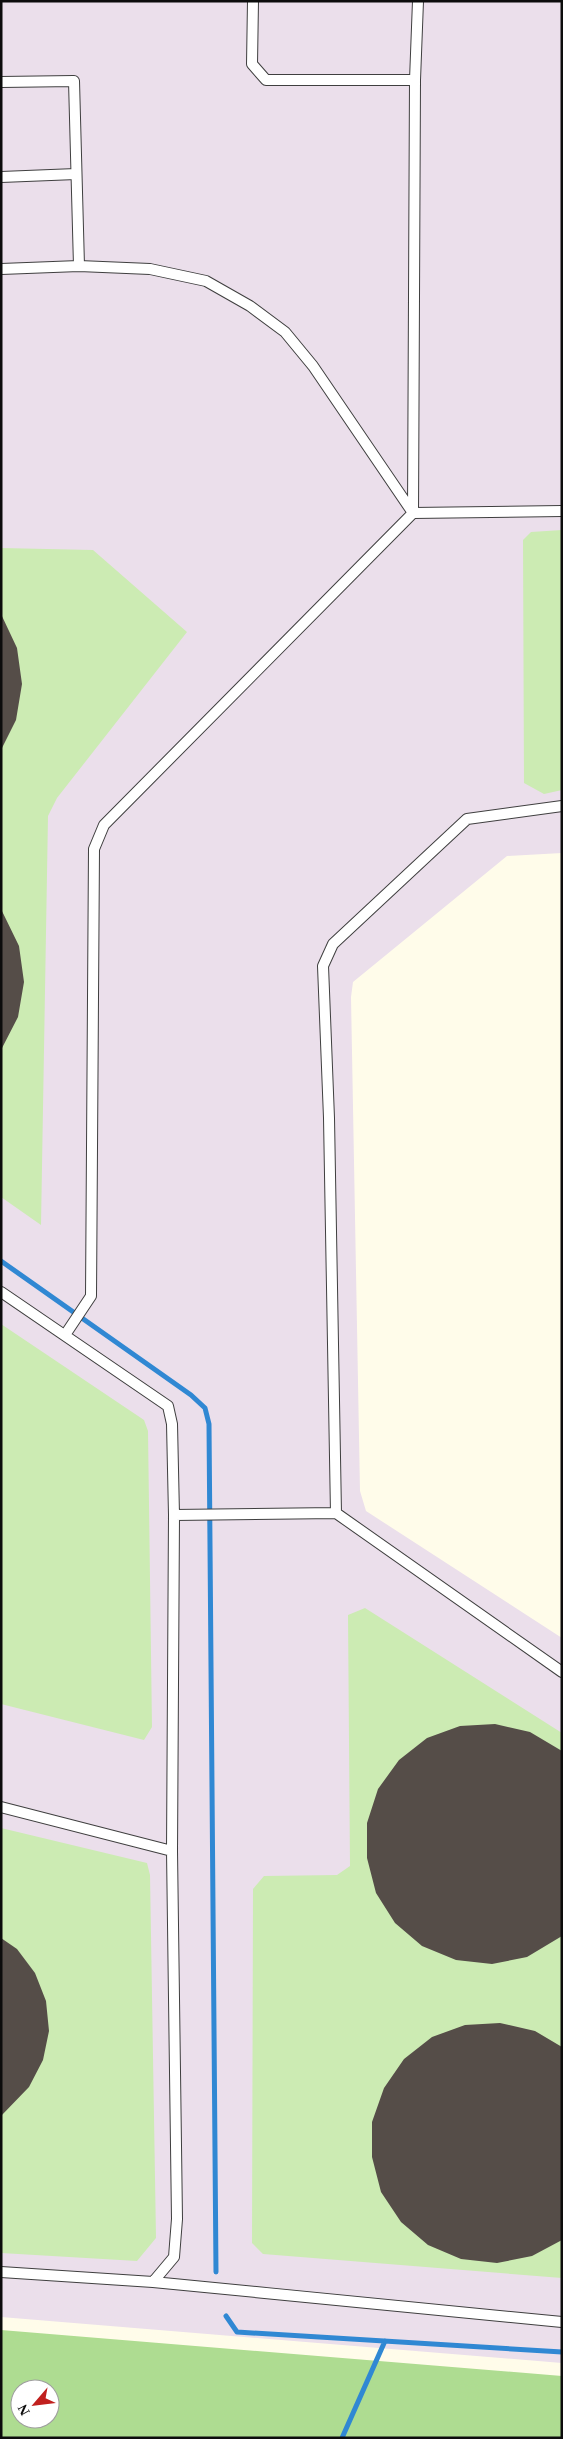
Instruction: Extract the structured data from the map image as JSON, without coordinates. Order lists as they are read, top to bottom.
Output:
{
  "north": "bottom left"
}
